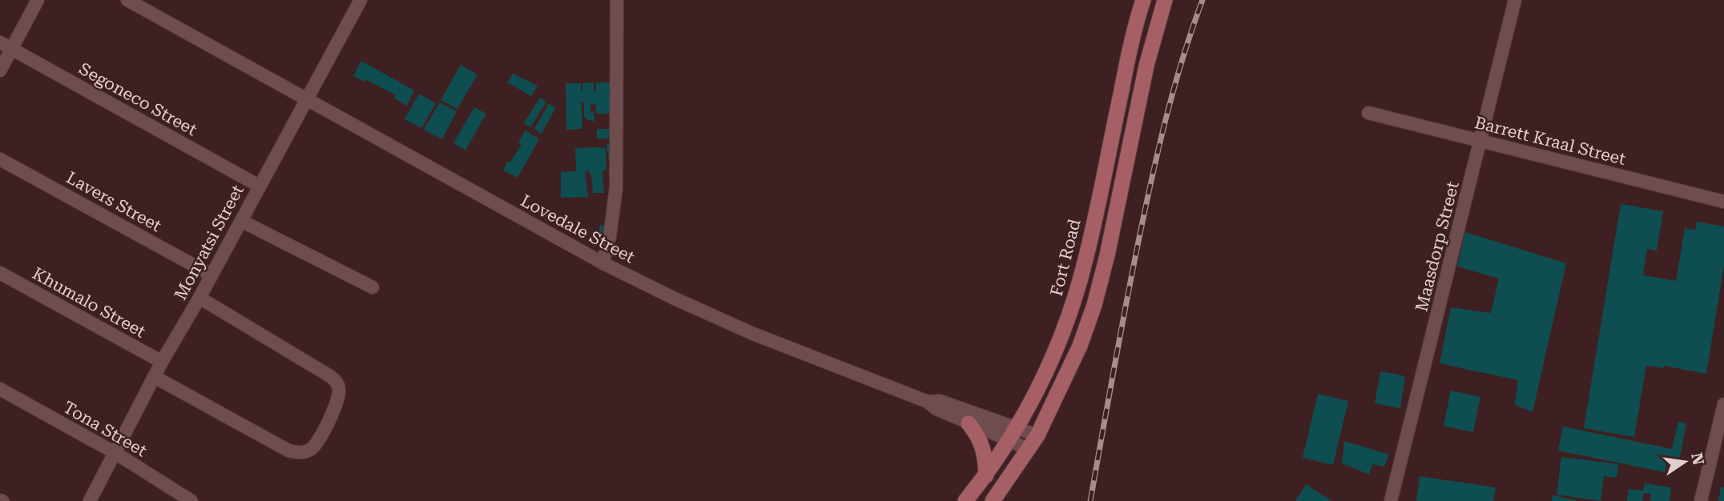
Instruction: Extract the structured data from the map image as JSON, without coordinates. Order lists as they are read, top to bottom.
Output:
{
  "streets": {
    "main road": ["Fort Road"],
    "street": [
      "Segoneco Street",
      "Barrett Kraal Street",
      "Lavers Street",
      "Lovedale Street",
      "Monyatsi Street",
      "Maasdorp Street",
      "Khumalo Street",
      "Tona Street"
    ]
  },
  "crossings": [
    ["Segoneco Street", "Monyatsi Street"],
    ["Barrett Kraal Street", "Maasdorp Street"],
    ["Lavers Street", "Monyatsi Street"],
    ["Lovedale Street", "Monyatsi Street"],
    ["Lovedale Street", "Fort Road"],
    ["Monyatsi Street", "Khumalo Street"],
    ["Monyatsi Street", "Tona Street"]
  ],
  "north": "right"
}
